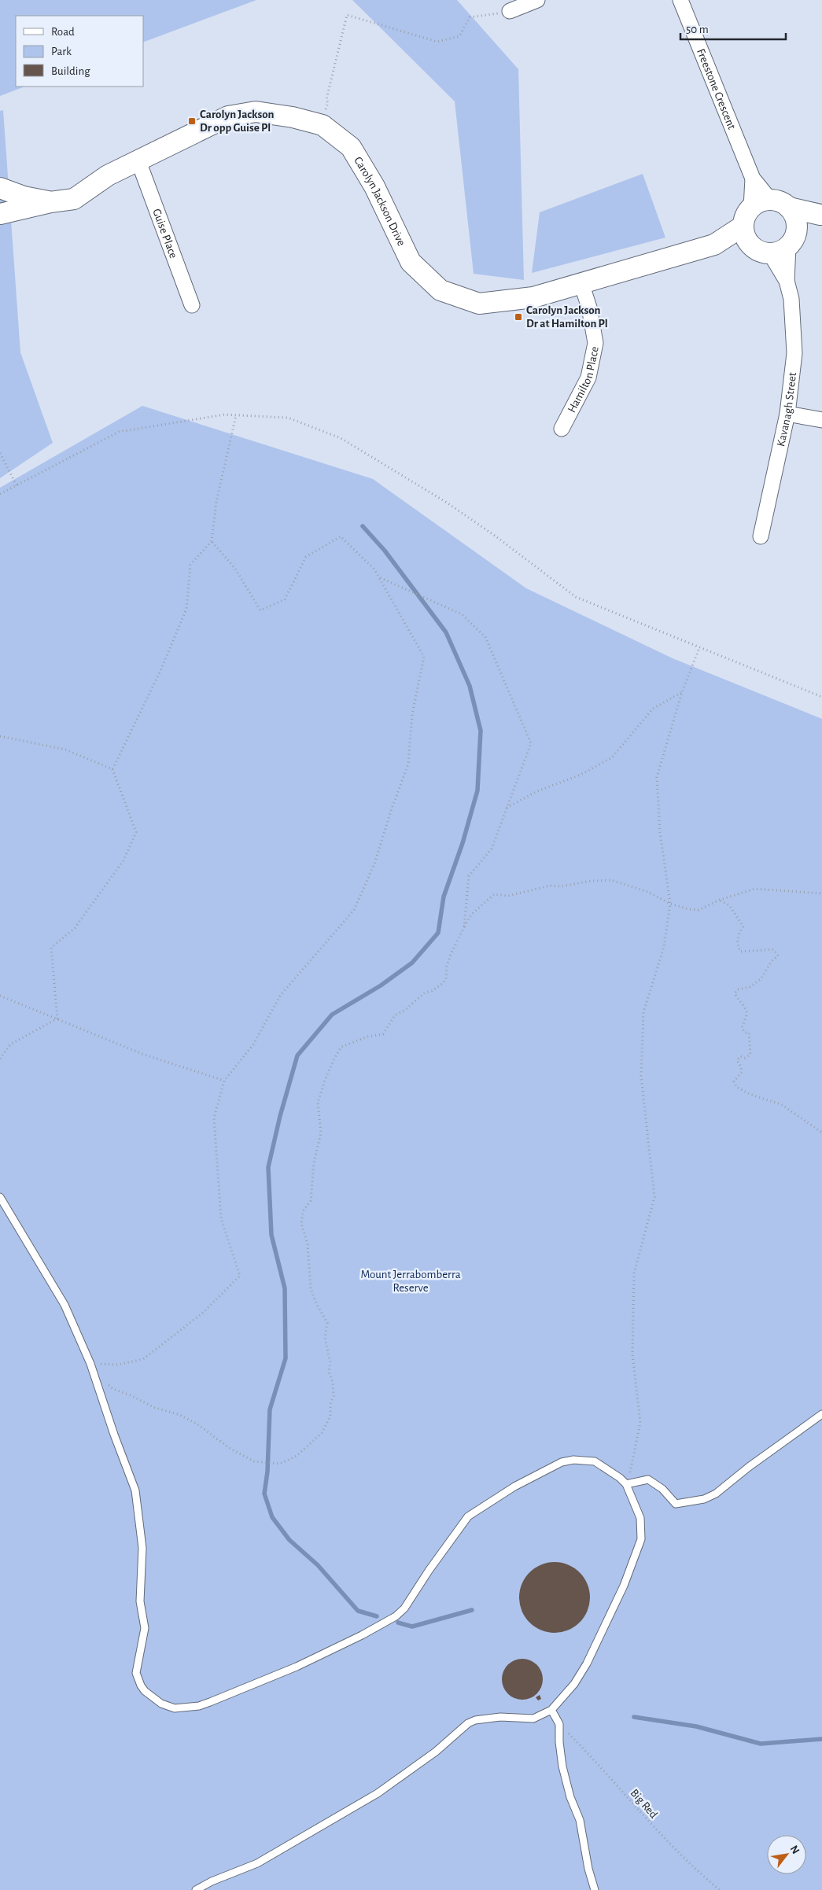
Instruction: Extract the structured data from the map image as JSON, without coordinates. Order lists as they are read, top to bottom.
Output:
{
  "streets": {
    "street": [
      "Freestone Crescent",
      "Carolyn Jackson Drive",
      "Guise Place",
      "Hamilton Place",
      "Kavanagh Street"
    ],
    "path": ["Big Red"]
  },
  "crossings": [
    ["Freestone Crescent", "Carolyn Jackson Drive"],
    ["Freestone Crescent", "Kavanagh Street"],
    ["Carolyn Jackson Drive", "Guise Place"],
    ["Carolyn Jackson Drive", "Hamilton Place"],
    ["Carolyn Jackson Drive", "Kavanagh Street"]
  ],
  "parks": ["Mount Jerrabomberra Reserve"],
  "places": {
    "transit": ["Carolyn Jackson Dr opp Guise Pl", "Carolyn Jackson Dr at Hamilton Pl"]
  },
  "legend": ["Road", "Park", "Building"],
  "scale_bar": "50 m",
  "north": "top right"
}
